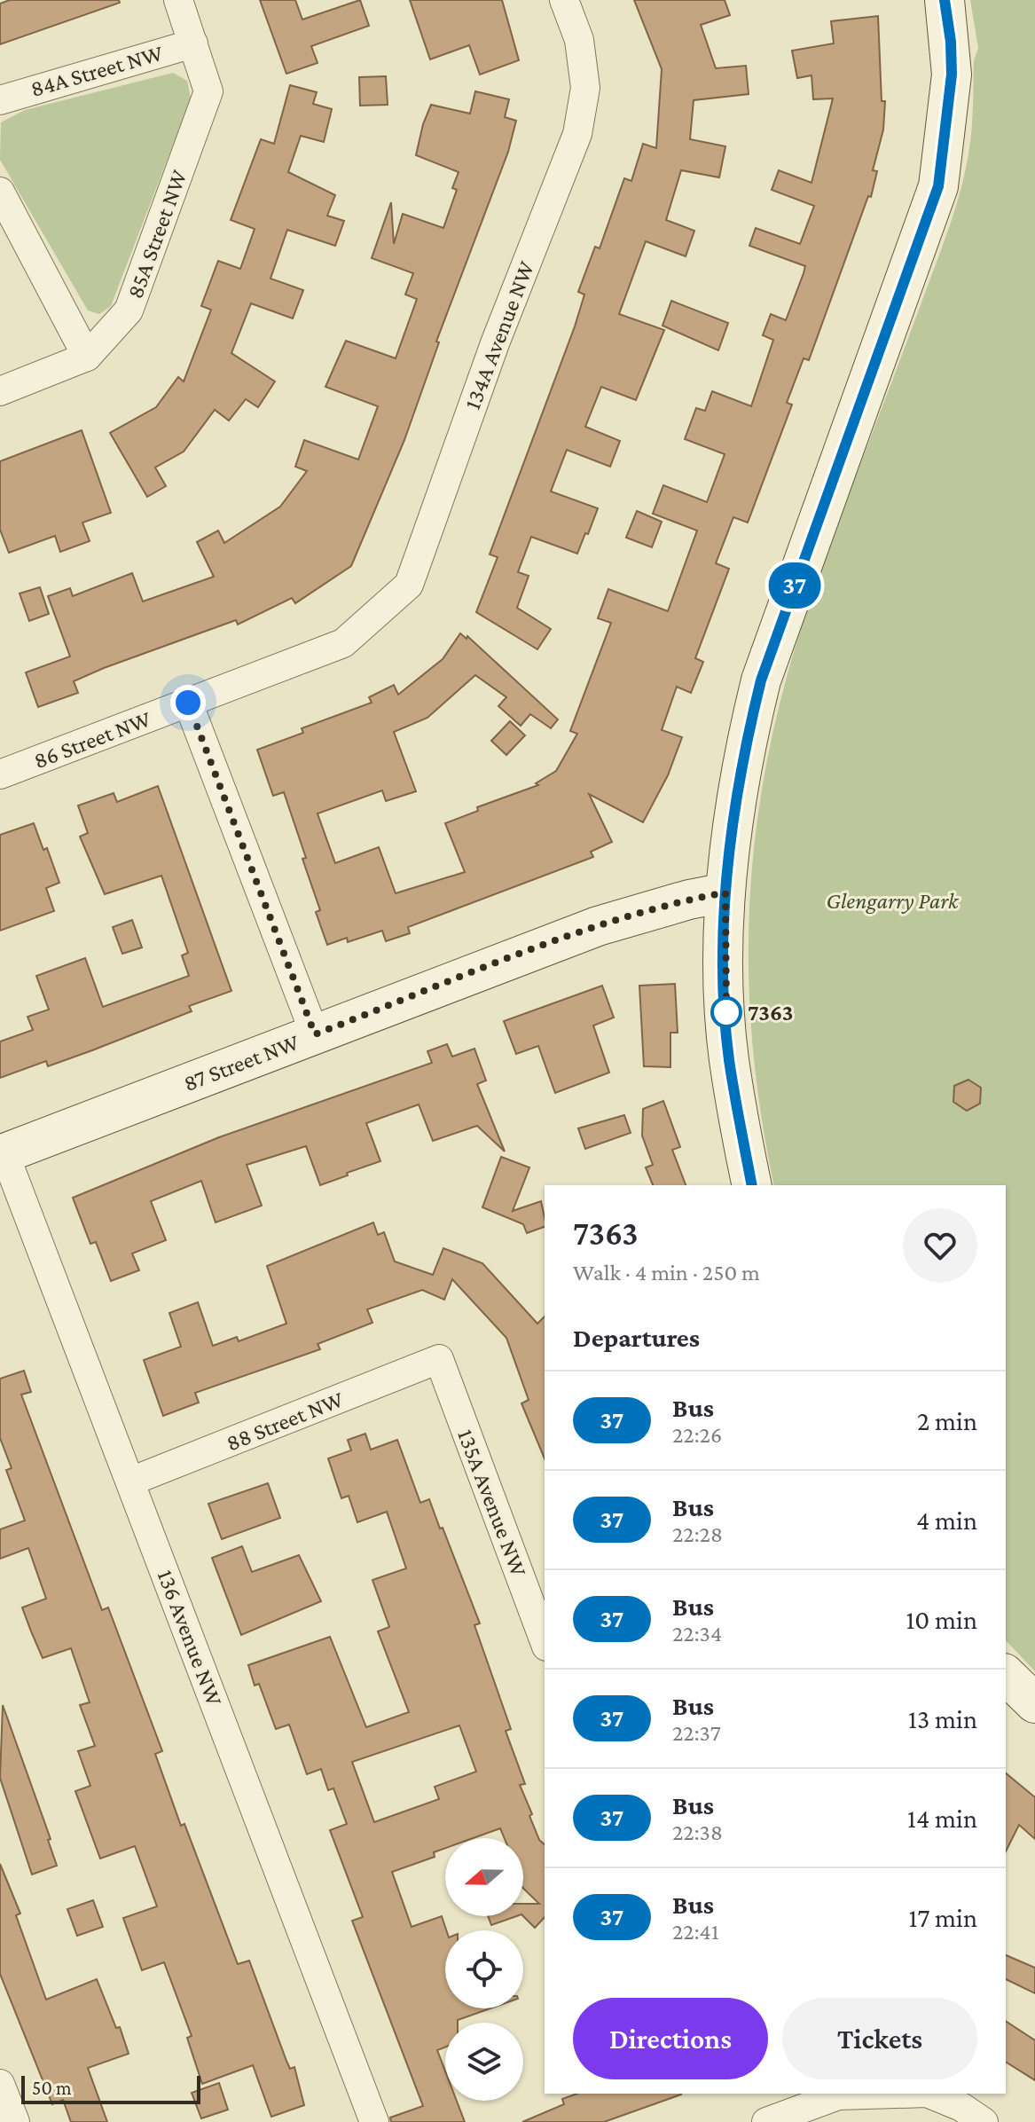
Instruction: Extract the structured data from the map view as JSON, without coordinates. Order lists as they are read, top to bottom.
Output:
{
  "streets": {
    "street": [
      "84A Street NW",
      "85A Street NW",
      "134A Avenue NW",
      "86 Street NW",
      "87 Street NW",
      "88 Street NW",
      "135A Avenue NW",
      "136 Avenue NW"
    ]
  },
  "crossings": [
    ["84A Street NW", "85A Street NW"],
    ["134A Avenue NW", "86 Street NW"],
    ["87 Street NW", "136 Avenue NW"],
    ["88 Street NW", "135A Avenue NW"],
    ["88 Street NW", "136 Avenue NW"]
  ],
  "parks": ["Glengarry Park"],
  "places": ["7363"],
  "lines": ["bus line 37"],
  "scale_bar": "50 m",
  "north": "left",
  "page": {
    "on_map": "37",
    "heading": [
      ["7363", "Walk · 4 min · 250 m"],
      "Departures"
    ],
    "list": [
      {
        "mark": "37",
        "name": "Bus",
        "note": "22:26",
        "value": "2 min"
      },
      {
        "mark": "37",
        "name": "Bus",
        "note": "22:28",
        "value": "4 min"
      },
      {
        "mark": "37",
        "name": "Bus",
        "note": "22:34",
        "value": "10 min"
      },
      {
        "mark": "37",
        "name": "Bus",
        "note": "22:37",
        "value": "13 min"
      },
      {
        "mark": "37",
        "name": "Bus",
        "note": "22:38",
        "value": "14 min"
      },
      {
        "mark": "37",
        "name": "Bus",
        "note": "22:41",
        "value": "17 min"
      }
    ],
    "buttons": ["Directions", "Tickets"],
    "scale": "50 m"
  }
}
